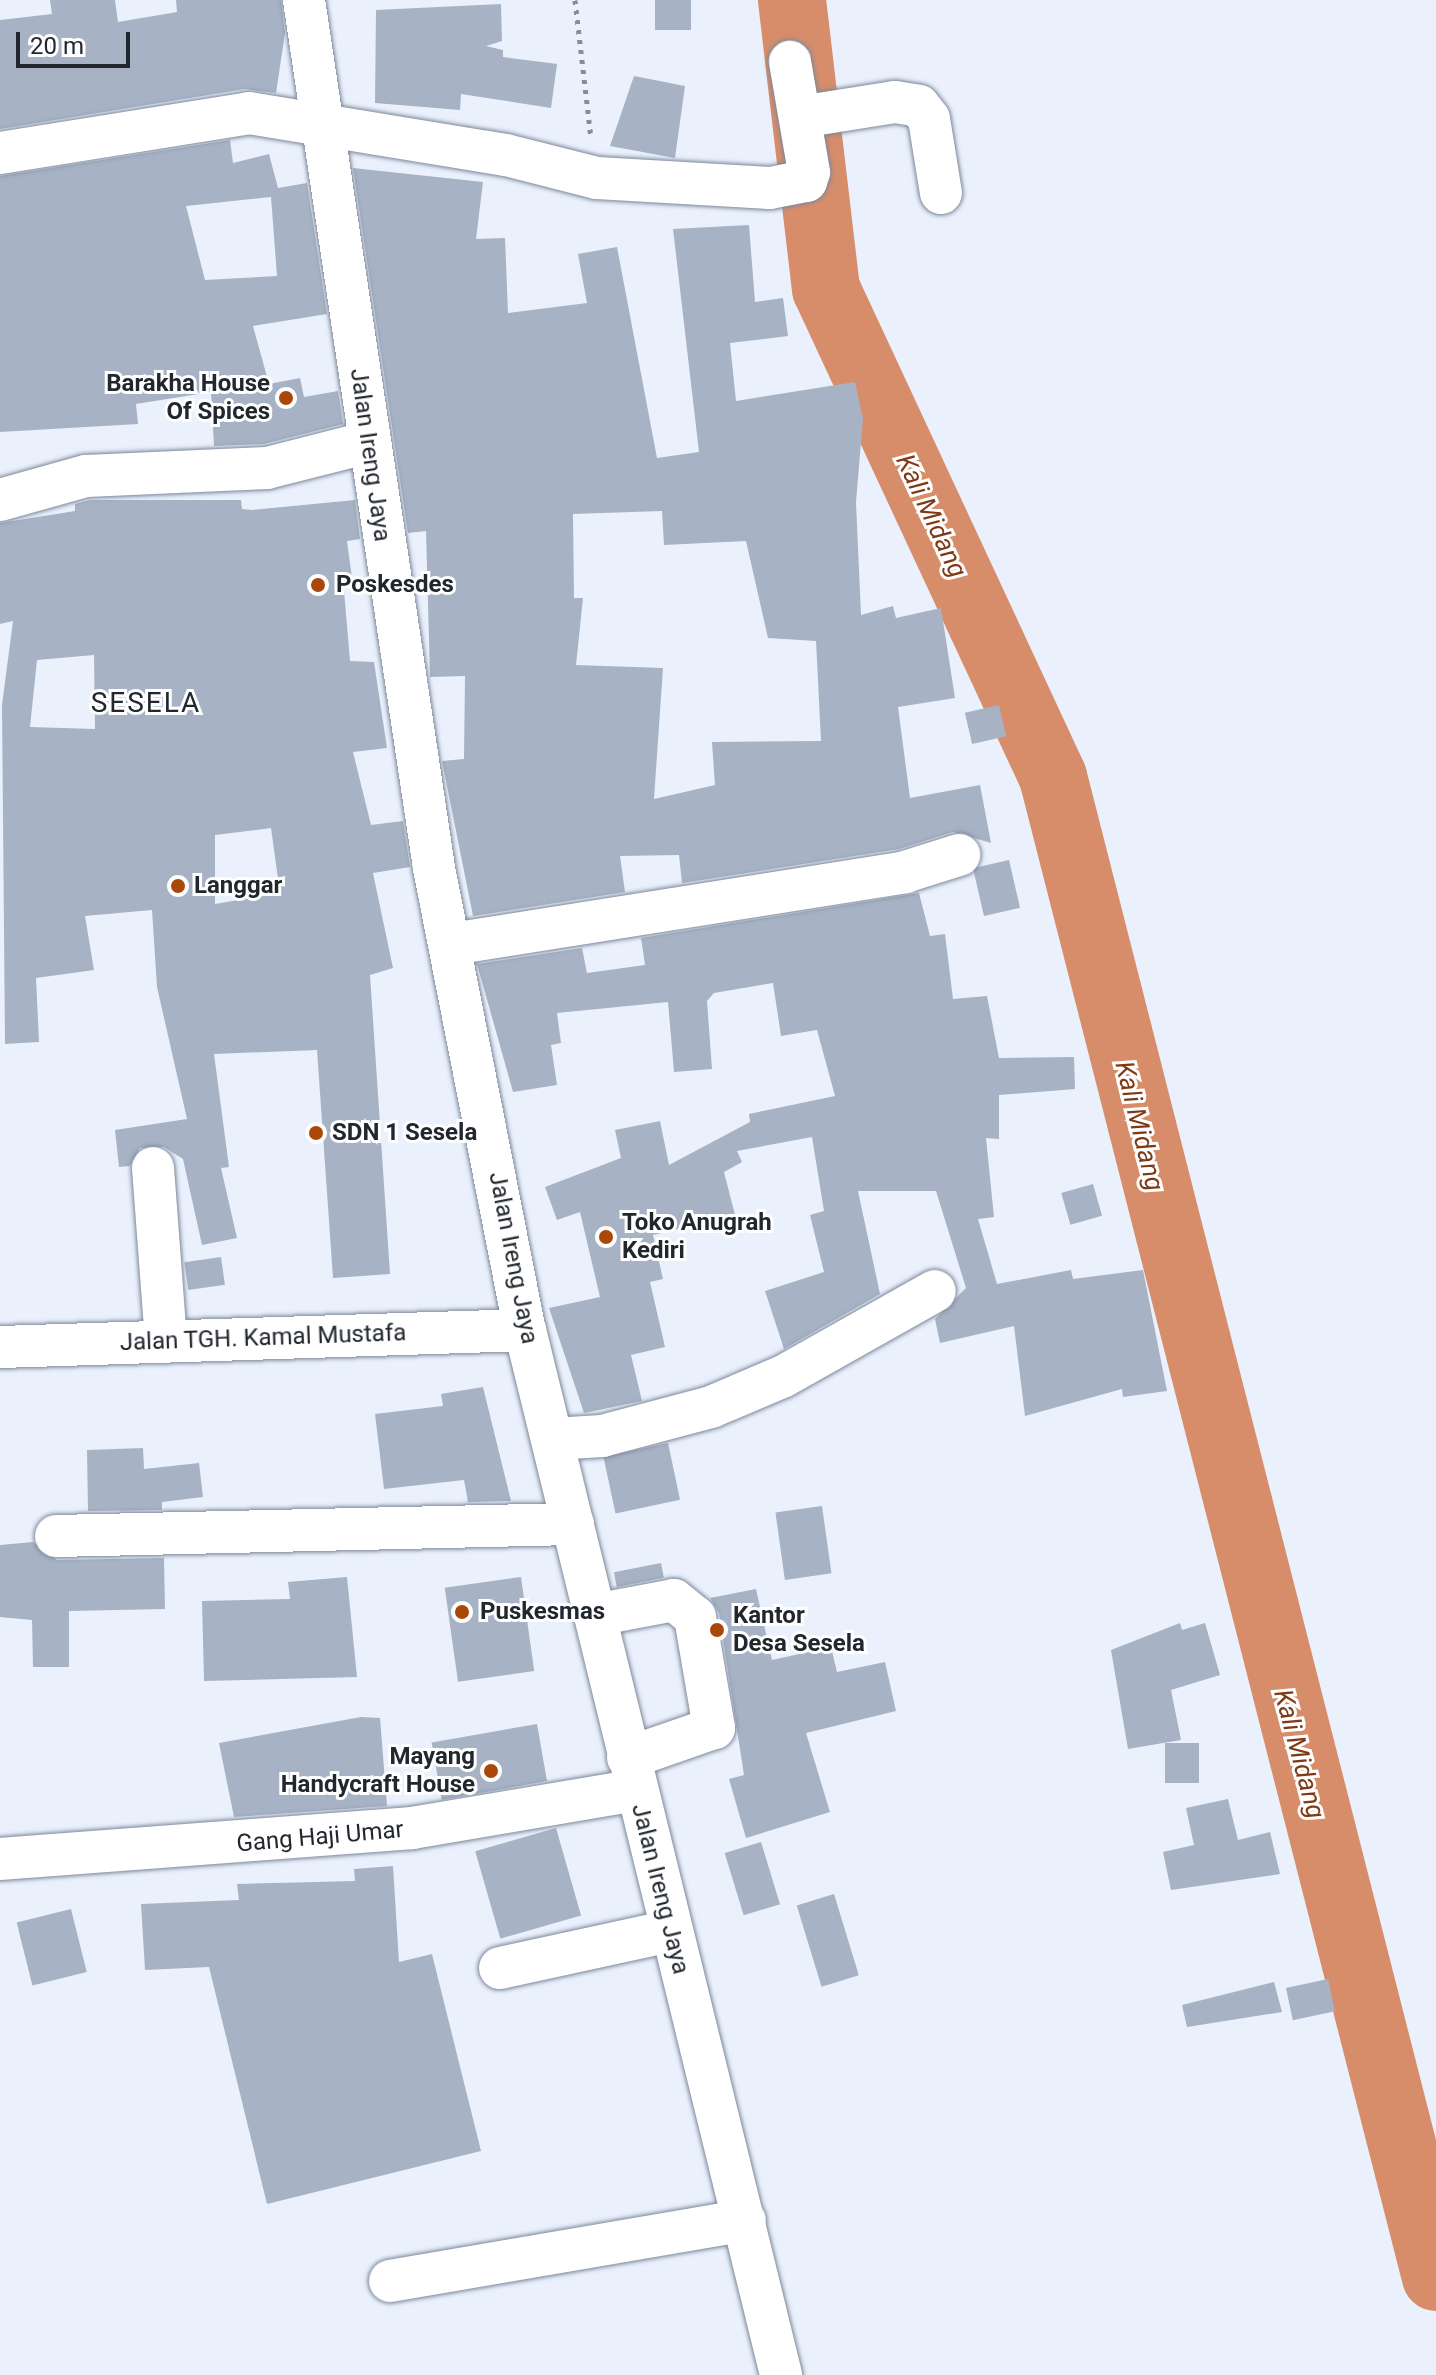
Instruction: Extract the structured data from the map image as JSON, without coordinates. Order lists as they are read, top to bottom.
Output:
{
  "streets": {
    "street": ["Jalan Ireng Jaya", "Jalan TGH. Kamal Mustafa", "Gang Haji Umar"]
  },
  "crossings": [
    ["Jalan Ireng Jaya", "Jalan TGH. Kamal Mustafa"],
    ["Jalan Ireng Jaya", "Gang Haji Umar"]
  ],
  "districts": ["SESELA"],
  "water": ["Kali Midang"],
  "places": [
    "Barakha House Of Spices",
    "Poskesdes",
    "Langgar",
    "SDN 1 Sesela",
    "Toko Anugrah Kediri",
    "Puskesmas",
    "Kantor Desa Sesela",
    "Mayang Handycraft House"
  ],
  "scale_bar": "20 m"
}
